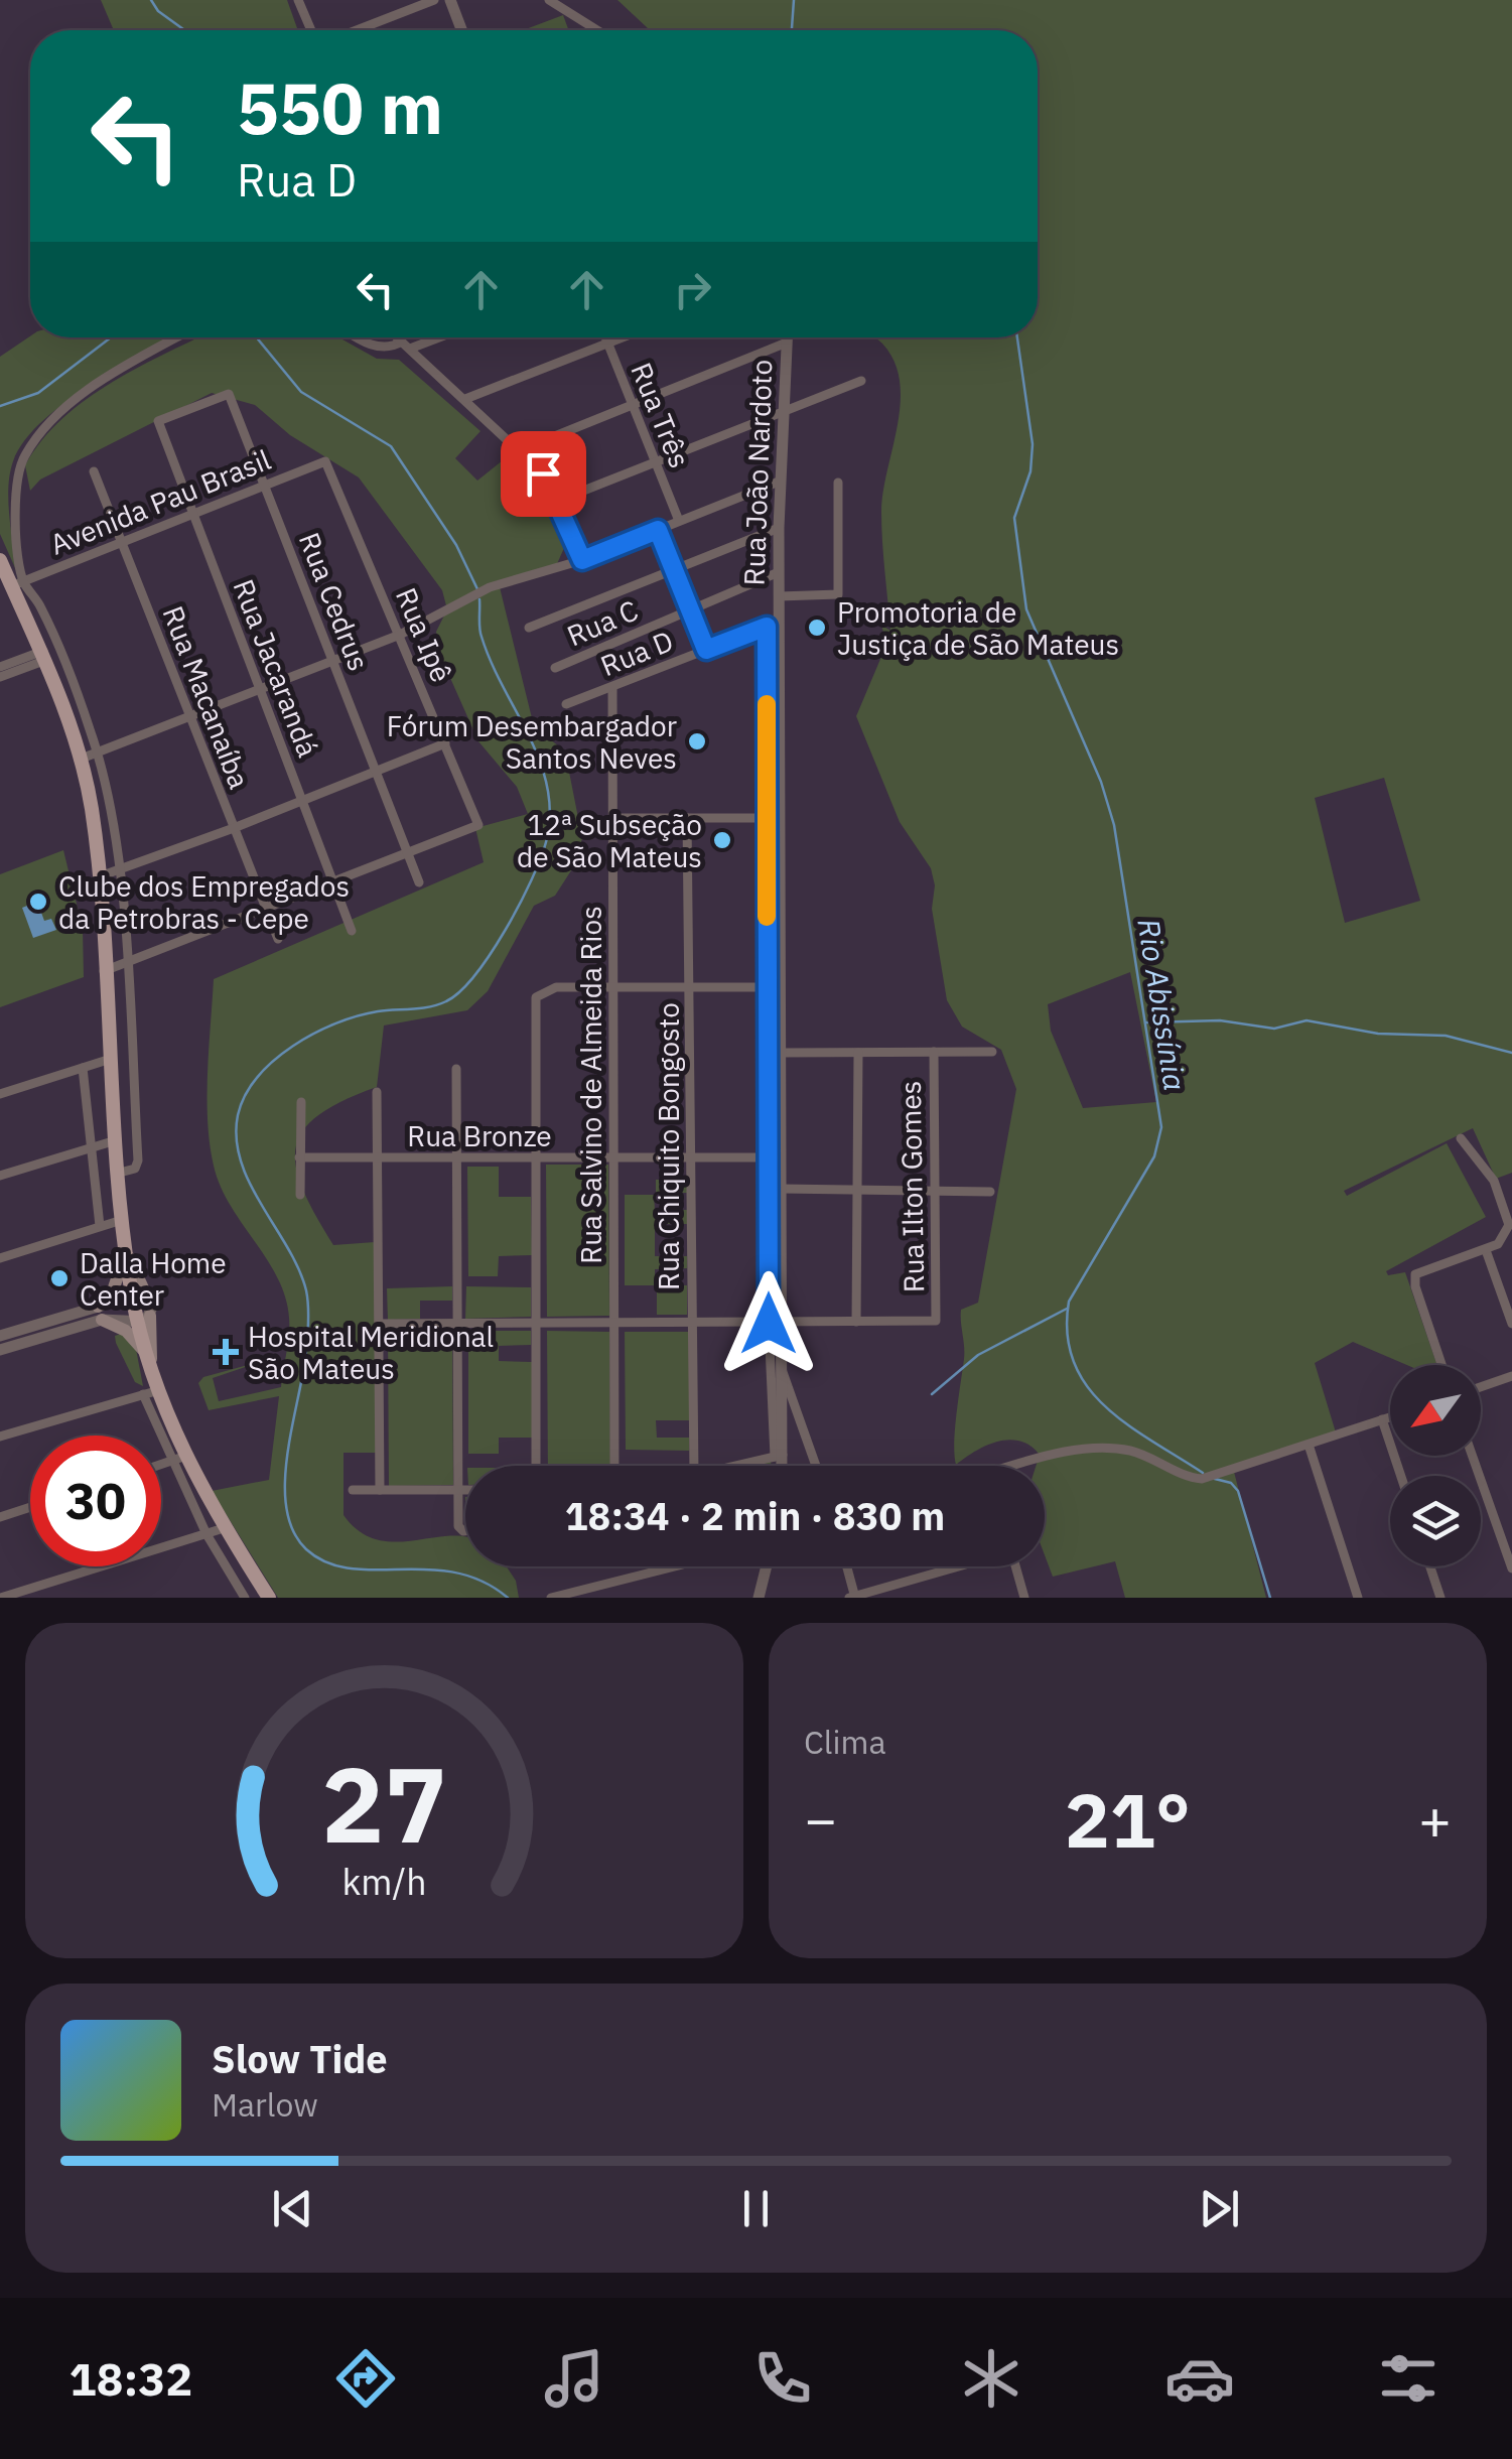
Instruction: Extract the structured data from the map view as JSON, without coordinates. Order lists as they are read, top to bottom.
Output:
{
  "streets": {
    "street": [
      "Rua Três",
      "Rua João Nardoto",
      "Avenida Pau Brasil",
      "Rua Cedrus",
      "Rua C",
      "Rua Ipê",
      "Rua D",
      "Rua Jacarandá",
      "Rua Macanaíba",
      "Rua Salvino de Almeida Rios",
      "Rua Bronze",
      "Rua Chiquito Bongosto",
      "Rua Ilton Gomes"
    ]
  },
  "crossings": [
    ["Rua João Nardoto", "Rua C"],
    ["Rua João Nardoto", "Rua D"],
    ["Rua João Nardoto", "Rua Bronze"],
    ["Avenida Pau Brasil", "Rua Cedrus"],
    ["Avenida Pau Brasil", "Rua Ipê"],
    ["Avenida Pau Brasil", "Rua Jacarandá"],
    ["Avenida Pau Brasil", "Rua Macanaíba"],
    ["Rua Cedrus", "Rua Ipê"],
    ["Rua Cedrus", "Rua Jacarandá"],
    ["Rua D", "Rua Salvino de Almeida Rios"],
    ["Rua Salvino de Almeida Rios", "Rua Bronze"],
    ["Rua Bronze", "Rua Chiquito Bongosto"]
  ],
  "water": ["Rio Abissínia"],
  "places": {
    "other": [
      "Promotoria de Justiça de São Mateus",
      "Fórum Desembargador Santos Neves",
      "12ª Subseção de São Mateus",
      "Clube dos Empregados da Petrobras - Cepe",
      "Dalla Home Center"
    ],
    "health": ["Hospital Meridional São Mateus"]
  },
  "north": "bottom left",
  "page": {
    "turn": ["550 m", "Rua D"],
    "limit": "30",
    "trip": "18:34 · 2 min · 830 m",
    "tile": "Clima",
    "heat": ["−", "21°", "+"],
    "song": ["Slow Tide", "Marlow"],
    "tabs": "18:32",
    "gauge": ["27", "km/h"]
  }
}
